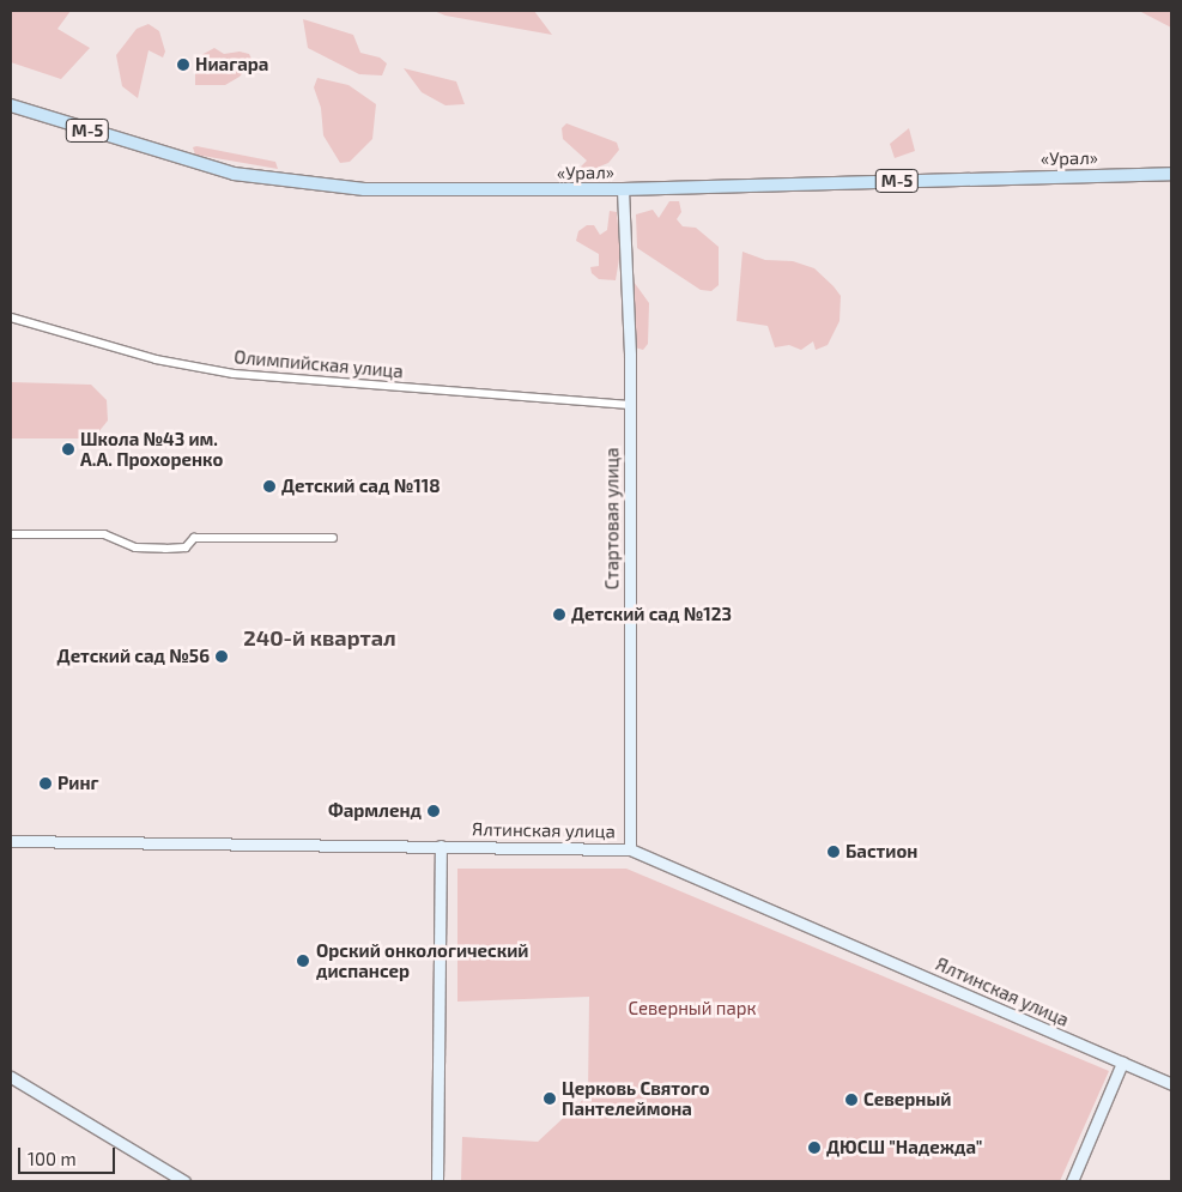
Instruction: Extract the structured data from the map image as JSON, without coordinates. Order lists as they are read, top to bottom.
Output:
{
  "streets": {
    "main road": [
      "М-5",
      "«Урал»",
      "Стартовая улица",
      "Ялтинская улица"
    ],
    "street": ["Олимпийская улица"]
  },
  "crossings": [
    ["«Урал»", "Стартовая улица"],
    ["Олимпийская улица", "Стартовая улица"],
    ["Стартовая улица", "Ялтинская улица"]
  ],
  "districts": ["240-й квартал"],
  "parks": ["Северный парк"],
  "places": [
    "Ниагара",
    "Школа №43 им. А.А. Прохоренко",
    "Детский сад №118",
    "Детский сад №123",
    "Детский сад №56",
    "Ринг",
    "Фармленд",
    "Бастион",
    "Орский онкологический диспансер",
    "Церковь Святого Пантелеймона",
    "Северный",
    "ДЮСШ \"Надежда\""
  ],
  "scale_bar": "100 m"
}
